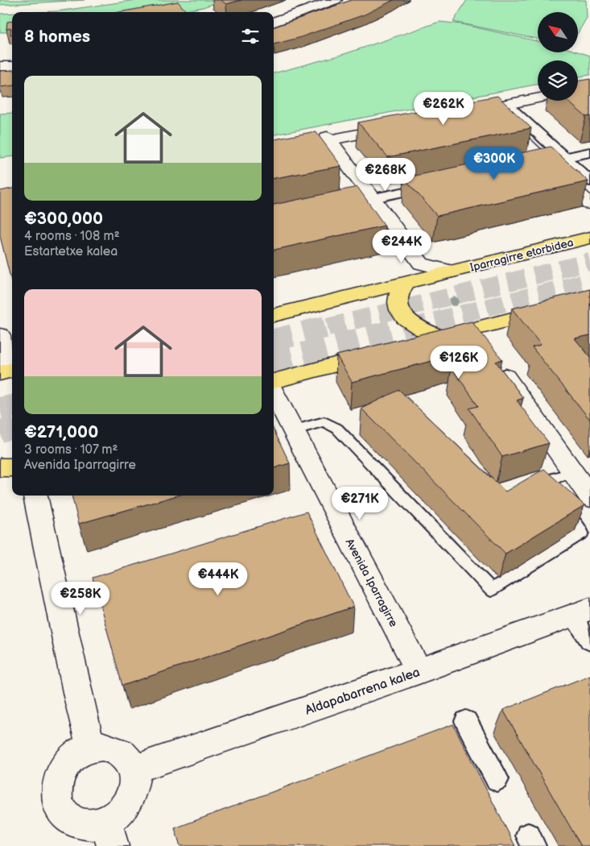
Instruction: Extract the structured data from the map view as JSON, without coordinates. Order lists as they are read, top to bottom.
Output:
{
  "streets": {
    "main road": ["Iparragirre etorbidea"],
    "street": ["Avenida Iparragirre", "Aldapabarrena kalea"]
  },
  "crossings": [
    ["Avenida Iparragirre", "Aldapabarrena kalea"]
  ],
  "north": "top left",
  "page": {
    "heading": "8 homes",
    "list": [
      {
        "name": "€300,000",
        "note": "4 rooms · 108 m² · Estartetxe kalea"
      },
      {
        "name": "€271,000",
        "note": "3 rooms · 107 m² · Avenida Iparragirre"
      }
    ],
    "price": [
      "€262K",
      "€300K",
      "€268K",
      "€244K",
      "€126K",
      "€271K",
      "€444K",
      "€258K"
    ]
  }
}
